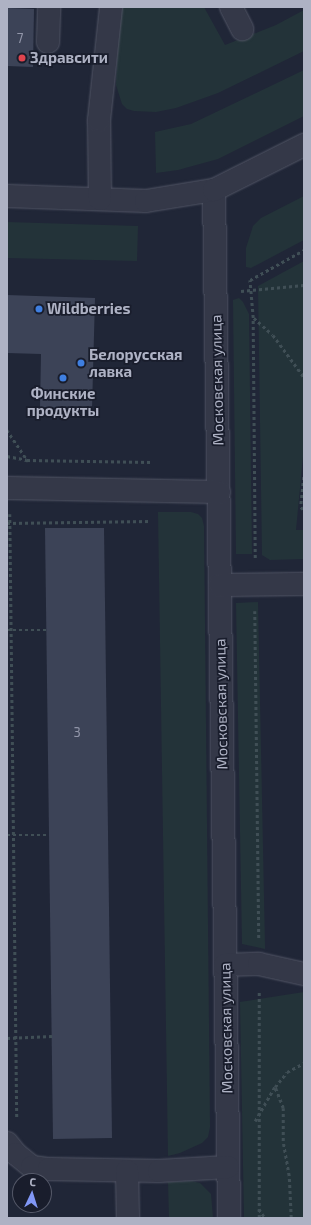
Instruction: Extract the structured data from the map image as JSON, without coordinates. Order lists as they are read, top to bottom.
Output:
{
  "streets": {
    "street": ["Московская улица"]
  },
  "places": [
    "Здравсити",
    "Wildberries",
    "Белорусская лавка",
    "Финские продукты"
  ],
  "house_numbers": ["7", "3"],
  "north": "top"
}
